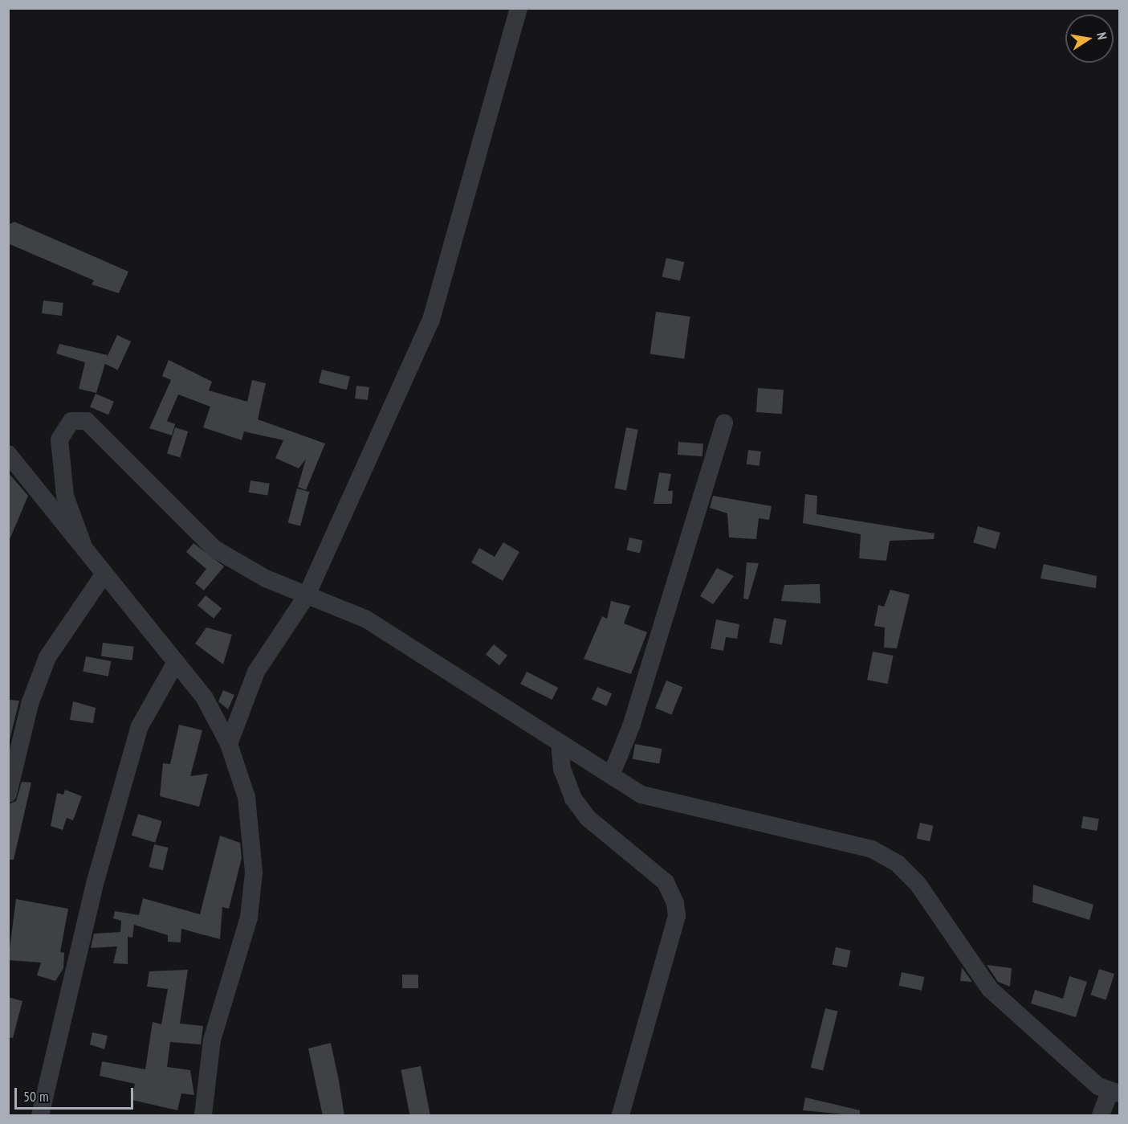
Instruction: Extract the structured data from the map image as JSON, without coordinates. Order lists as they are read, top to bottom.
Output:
{
  "scale_bar": "50 m",
  "north": "right"
}
